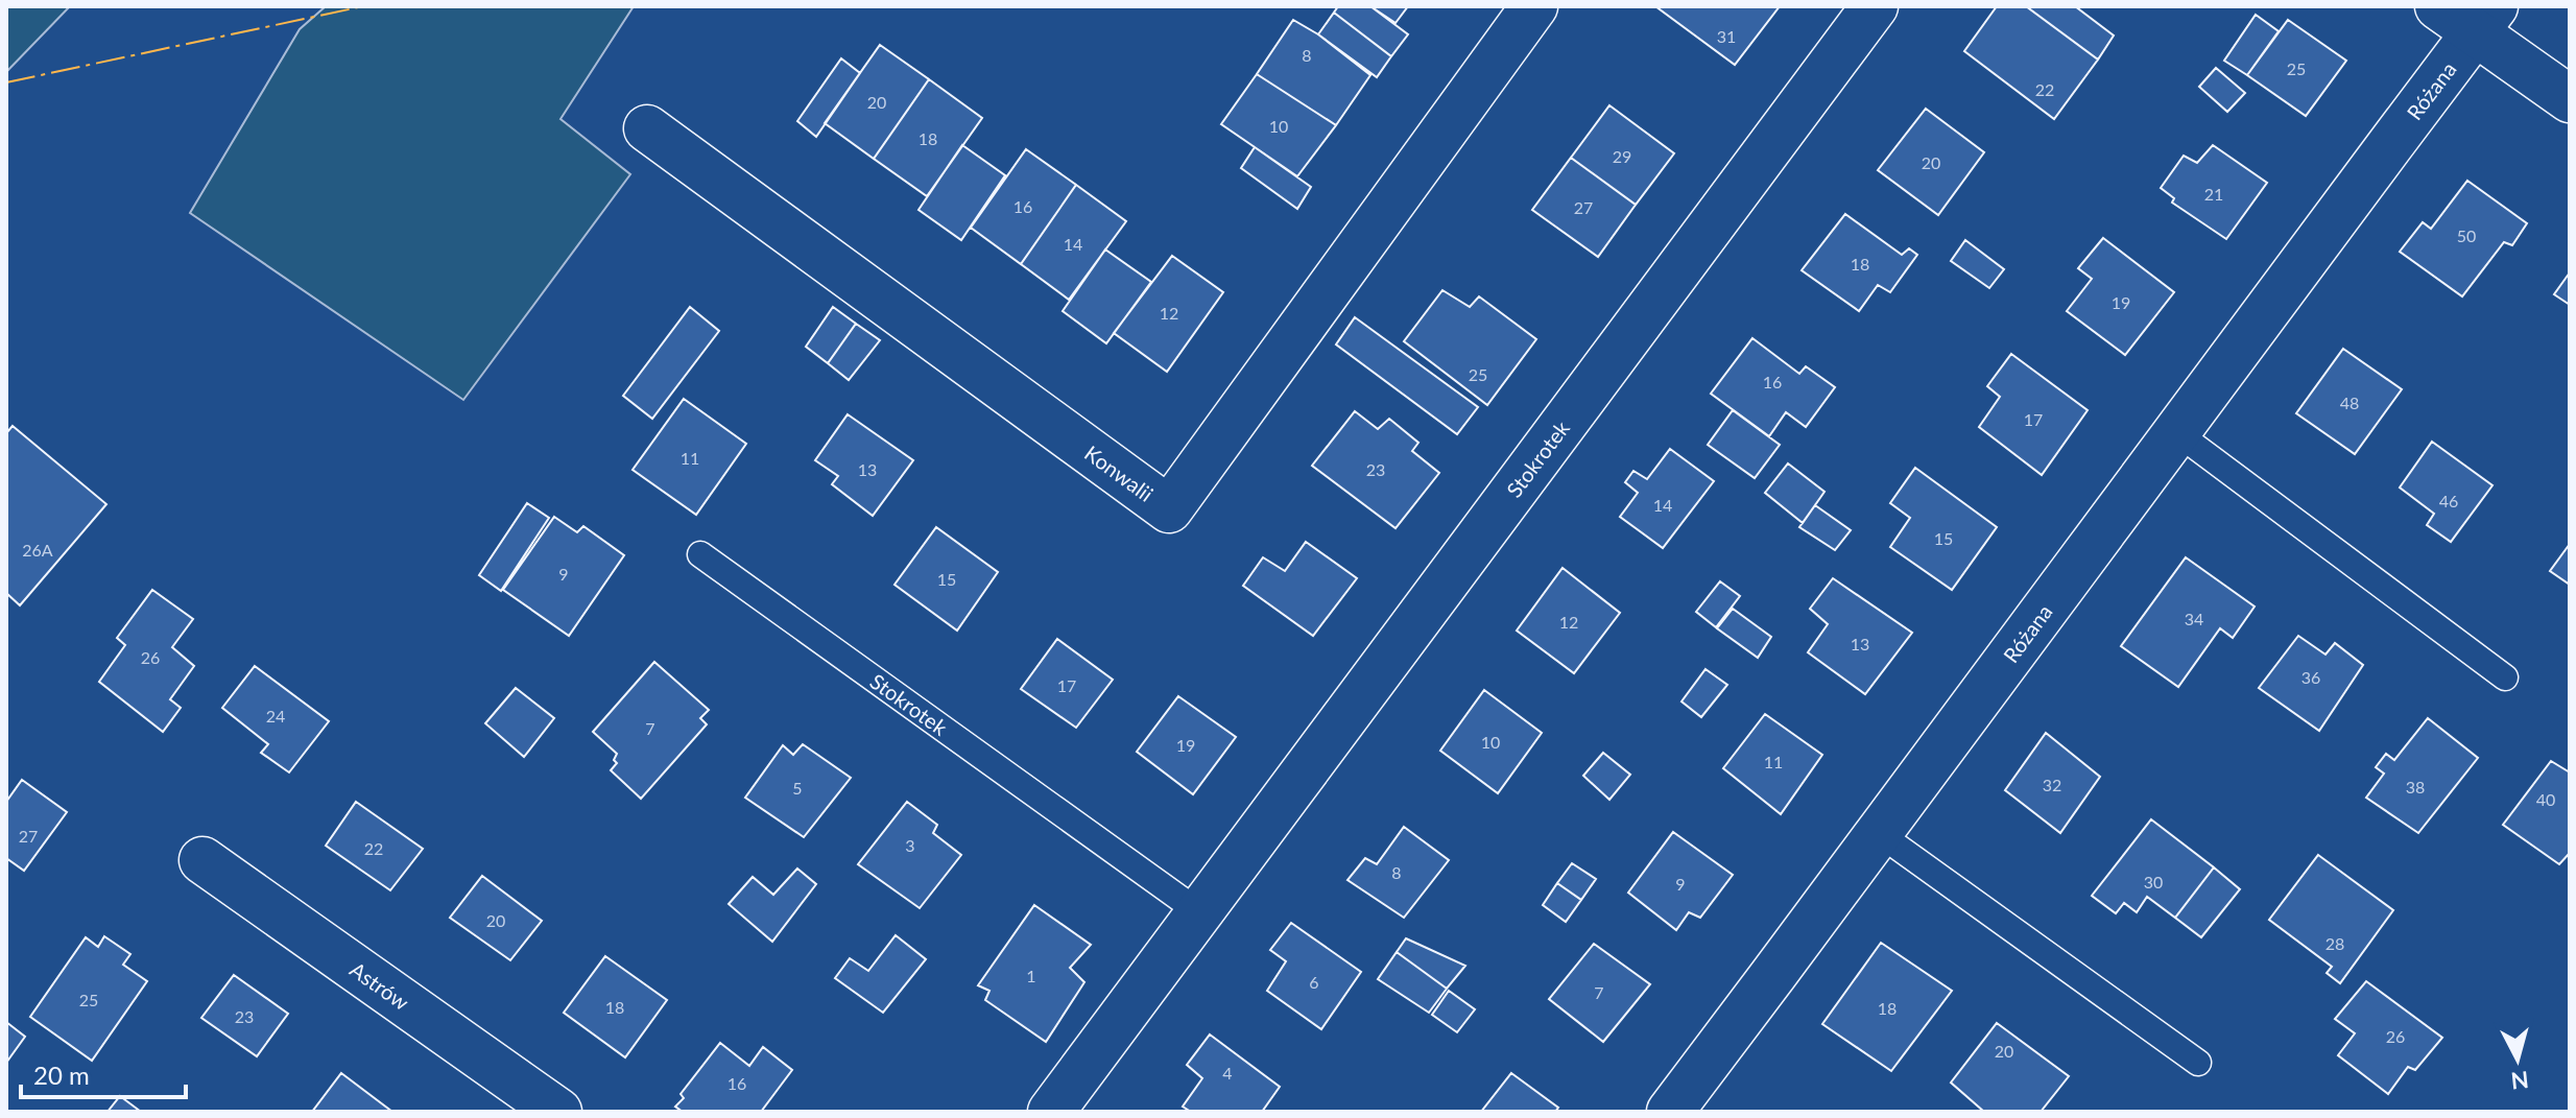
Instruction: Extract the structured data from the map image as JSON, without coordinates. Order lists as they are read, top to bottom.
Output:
{
  "streets": {
    "street": [
      "Różana",
      "Stokrotek",
      "Konwalii",
      "Astrów"
    ]
  },
  "house_numbers": [
    "31",
    "8",
    "25",
    "22",
    "20",
    "10",
    "18",
    "29",
    "20",
    "21",
    "16",
    "27",
    "50",
    "14",
    "18",
    "19",
    "12",
    "25",
    "16",
    "48",
    "17",
    "11",
    "13",
    "23",
    "46",
    "14",
    "15",
    "26A",
    "9",
    "15",
    "34",
    "12",
    "13",
    "26",
    "36",
    "17",
    "24",
    "7",
    "10",
    "19",
    "11",
    "32",
    "38",
    "5",
    "40",
    "27",
    "3",
    "22",
    "8",
    "30",
    "9",
    "20",
    "28",
    "1",
    "6",
    "7",
    "25",
    "18",
    "18",
    "23",
    "26",
    "20",
    "4",
    "16"
  ],
  "scale_bar": "20 m",
  "north": "bottom"
}
